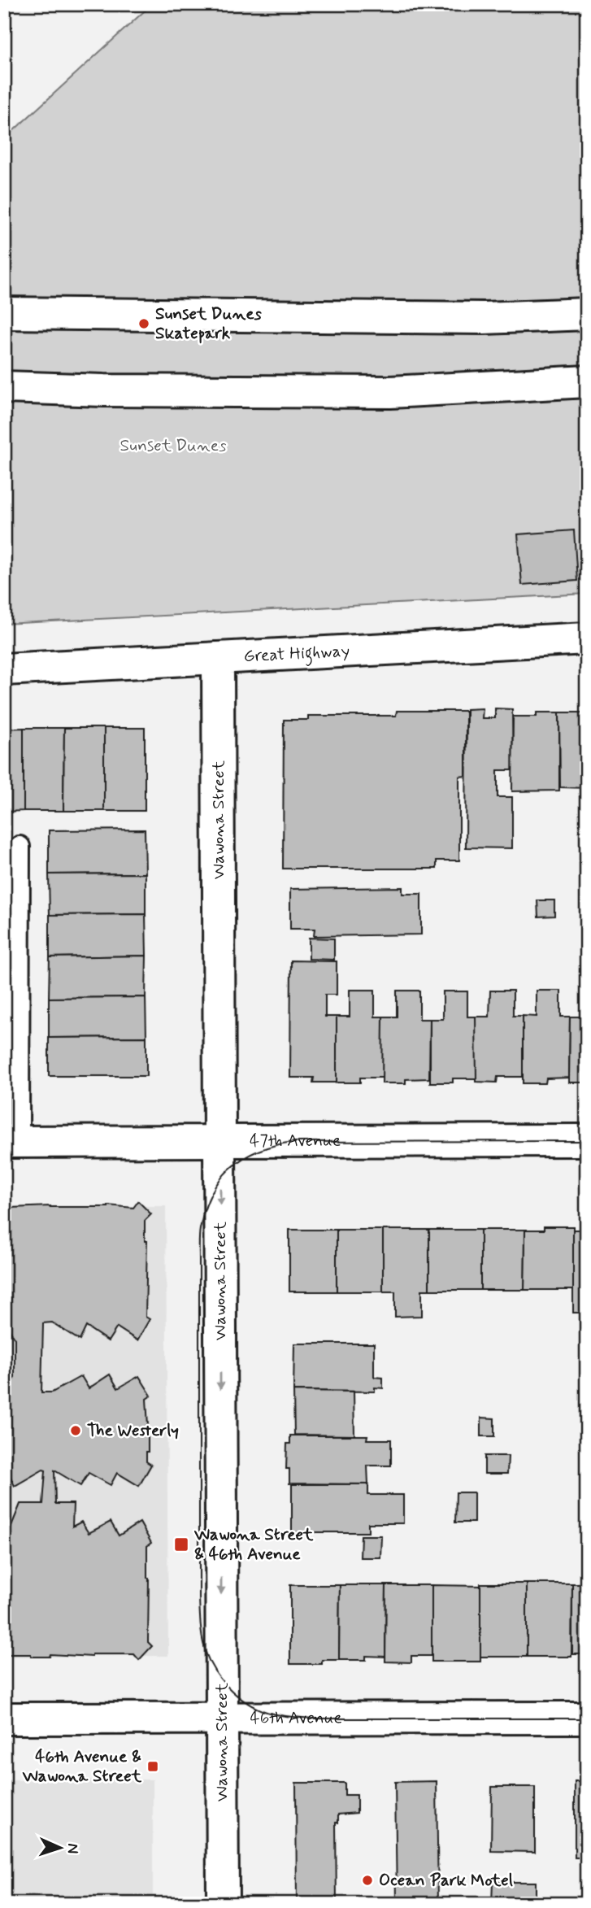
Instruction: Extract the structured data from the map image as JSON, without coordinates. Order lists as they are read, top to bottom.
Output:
{
  "streets": {
    "street": [
      "Great Highway",
      "Wawona Street",
      "47th Avenue",
      "46th Avenue"
    ]
  },
  "crossings": [
    ["Great Highway", "Wawona Street"],
    ["Wawona Street", "47th Avenue"],
    ["Wawona Street", "46th Avenue"]
  ],
  "one_way": ["Wawona Street"],
  "parks": ["Sunset Dunes"],
  "places": {
    "other": ["Sunset Dunes Skatepark", "The Westerly", "Ocean Park Motel"],
    "transit": ["Wawona Street & 46th Avenue", "46th Avenue & Wawona Street"]
  },
  "north": "right"
}
